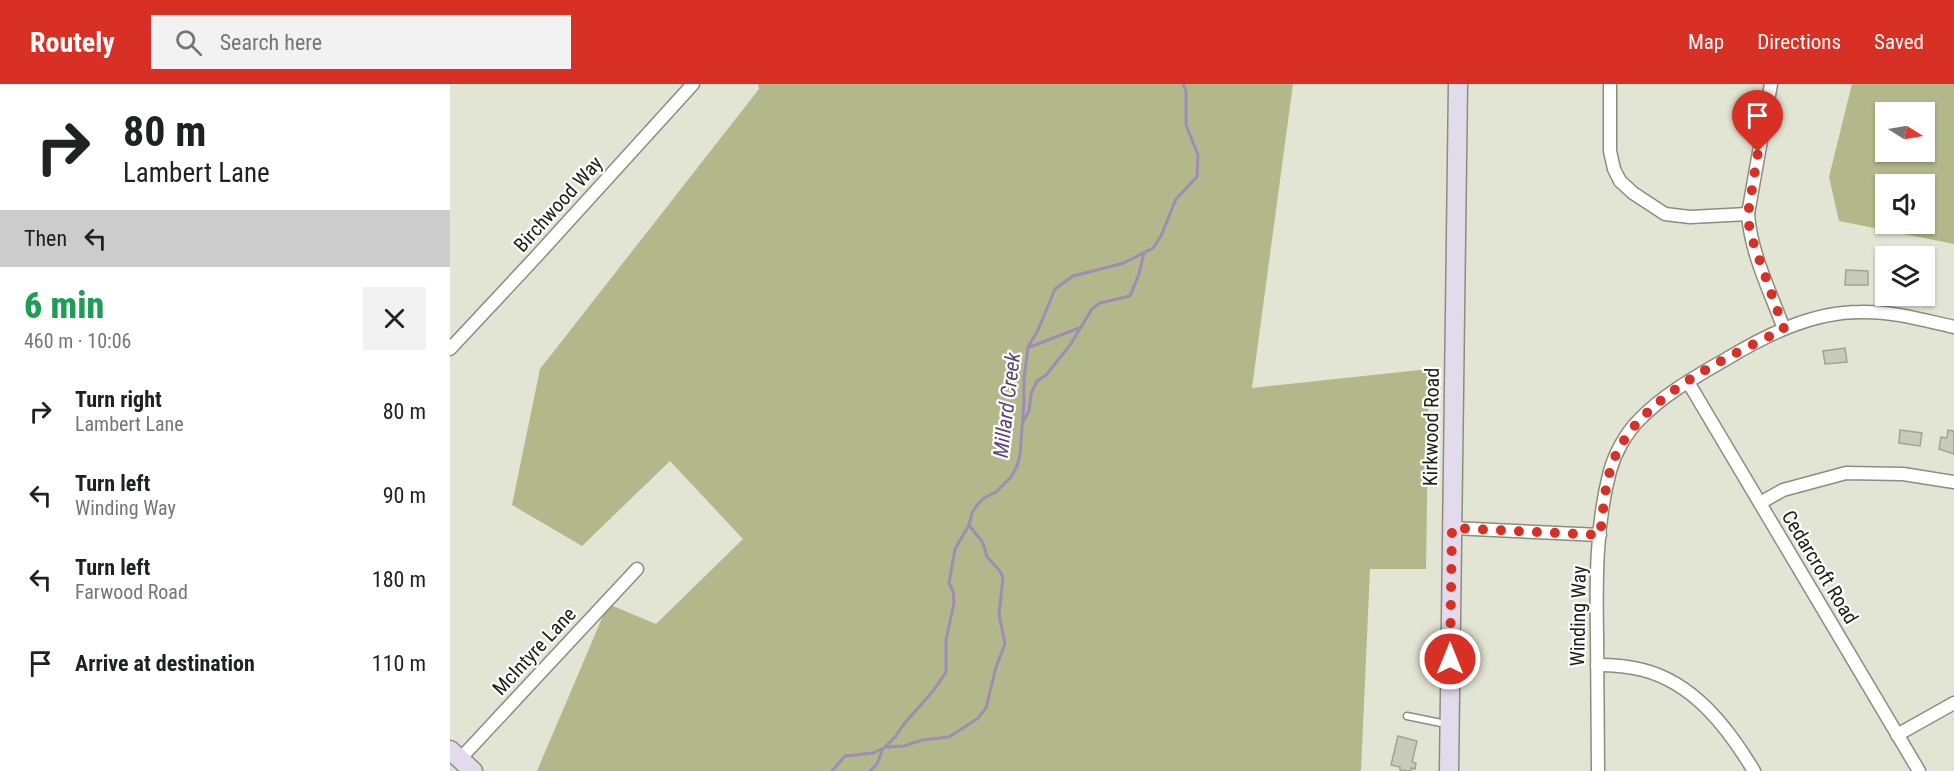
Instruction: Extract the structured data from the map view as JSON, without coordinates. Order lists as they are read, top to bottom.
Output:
{
  "streets": {
    "street": [
      "Birchwood Way",
      "Kirkwood Road",
      "Cedarcroft Road",
      "Winding Way",
      "McIntyre Lane"
    ]
  },
  "crossings": [
    ["Cedarcroft Road", "Winding Way"]
  ],
  "water": ["Millard Creek"],
  "north": "right",
  "page": {
    "header": "Routely",
    "search": "Search here",
    "nav": ["Map", "Directions", "Saved"],
    "turn": ["80 m", "Lambert Lane"],
    "then": "Then",
    "heading": ["6 min", "460 m · 10:06"],
    "list": [
      {
        "name": "Turn right",
        "note": "Lambert Lane",
        "value": "80 m"
      },
      {
        "name": "Turn left",
        "note": "Winding Way",
        "value": "90 m"
      },
      {
        "name": "Turn left",
        "note": "Farwood Road",
        "value": "180 m"
      },
      {
        "name": "Arrive at destination",
        "value": "110 m"
      }
    ]
  }
}
